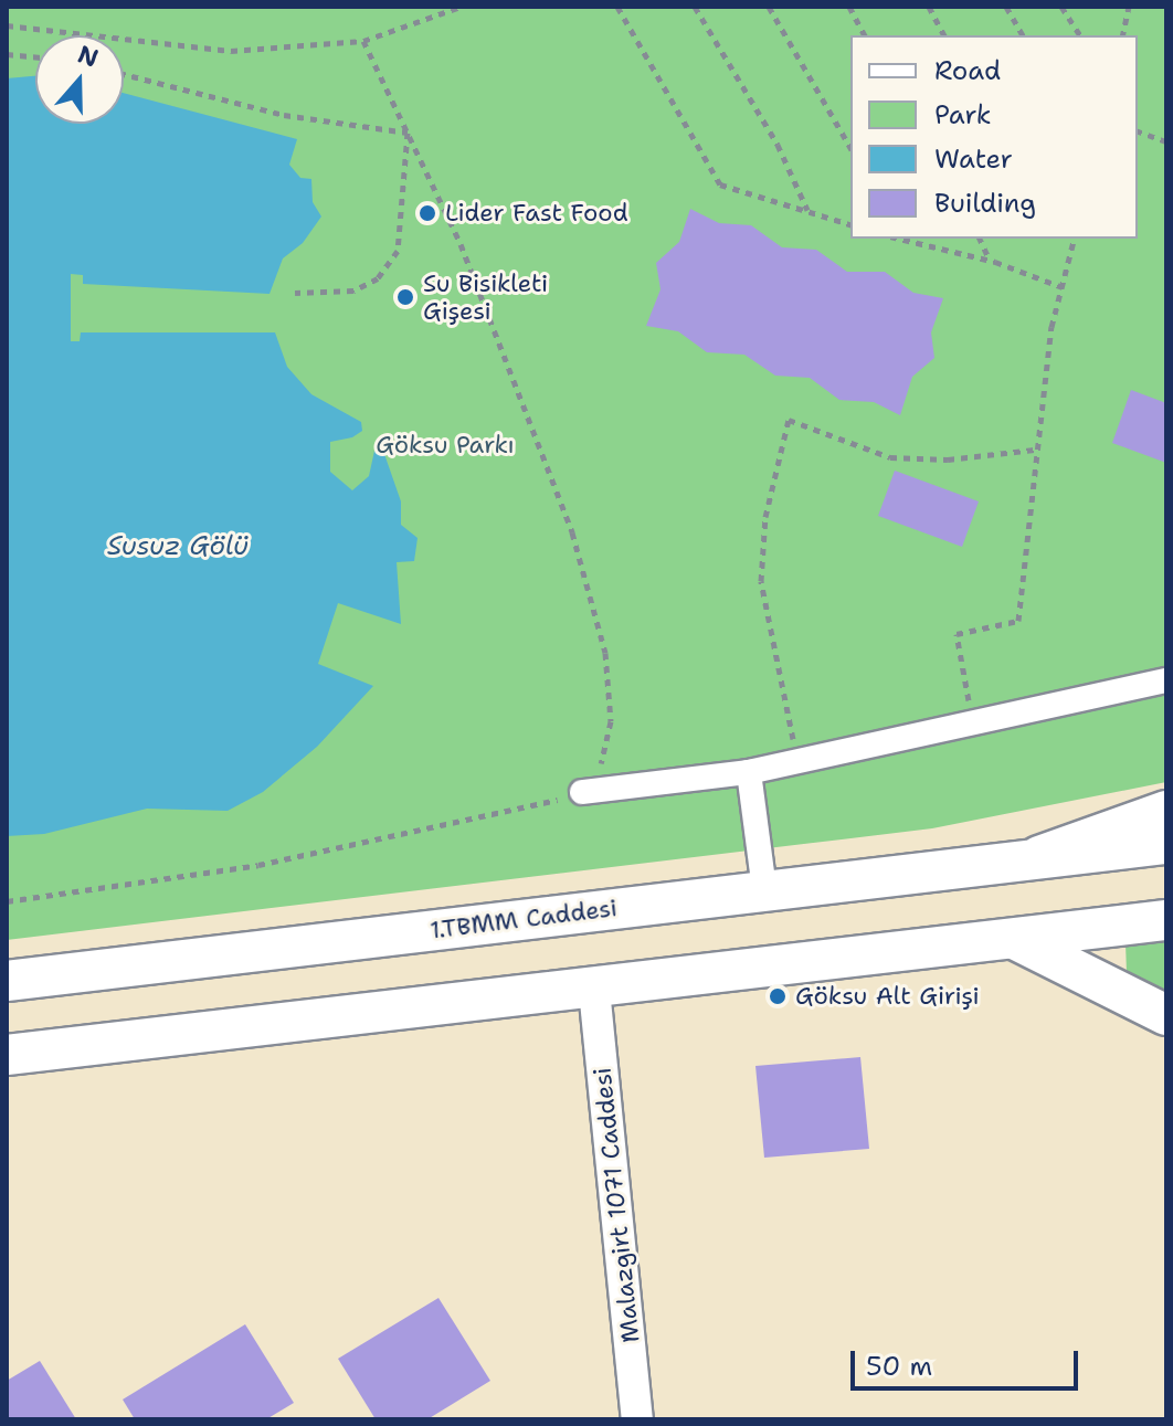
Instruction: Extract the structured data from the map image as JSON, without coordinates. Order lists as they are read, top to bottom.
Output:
{
  "streets": {
    "main road": ["1.TBMM Caddesi"],
    "street": ["Malazgirt 1071 Caddesi"]
  },
  "water": ["Susuz Gölü"],
  "parks": ["Göksu Parkı"],
  "places": ["Lider Fast Food", "Su Bisikleti Gişesi", "Göksu Alt Girişi"],
  "legend": [
    "Road",
    "Park",
    "Water",
    "Building"
  ],
  "scale_bar": "50 m",
  "north": "top"
}
